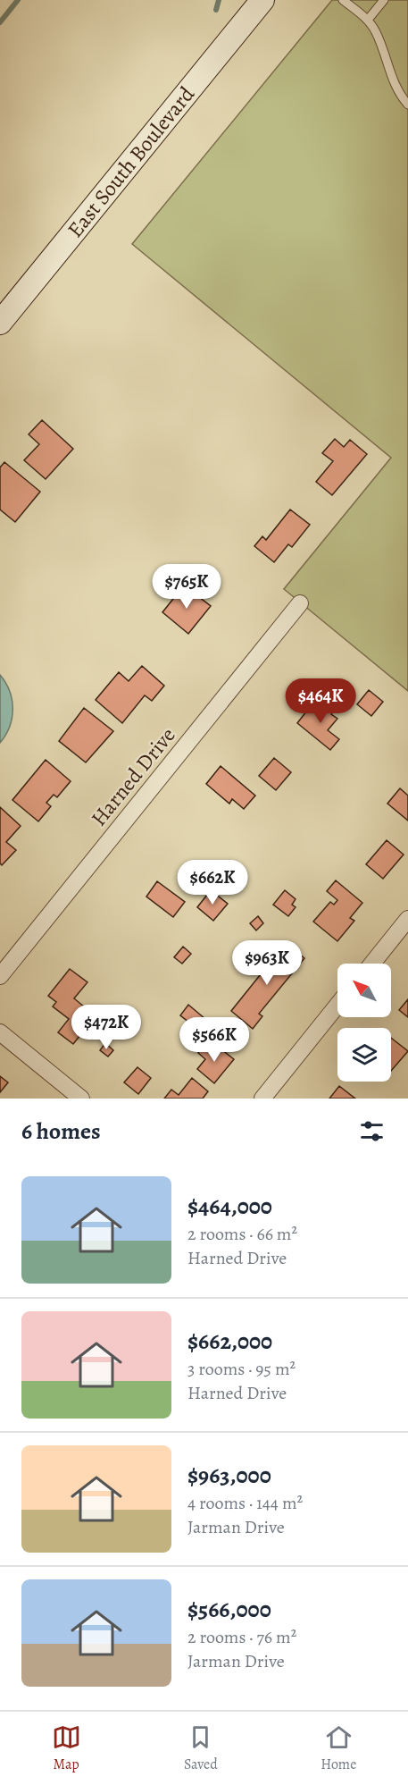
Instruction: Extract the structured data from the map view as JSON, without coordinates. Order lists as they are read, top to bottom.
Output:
{
  "streets": {
    "street": ["East South Boulevard", "Harned Drive"]
  },
  "north": "top left",
  "page": {
    "price": [
      "$765K",
      "$464K",
      "$662K",
      "$963K",
      "$472K",
      "$566K"
    ],
    "heading": "6 homes",
    "list": [
      {
        "name": "$464,000",
        "note": "2 rooms · 66 m² · Harned Drive"
      },
      {
        "name": "$662,000",
        "note": "3 rooms · 95 m² · Harned Drive"
      },
      {
        "name": "$963,000",
        "note": "4 rooms · 144 m² · Jarman Drive"
      },
      {
        "name": "$566,000",
        "note": "2 rooms · 76 m² · Jarman Drive"
      }
    ],
    "tabs": ["Map", "Saved", "Home"]
  }
}
